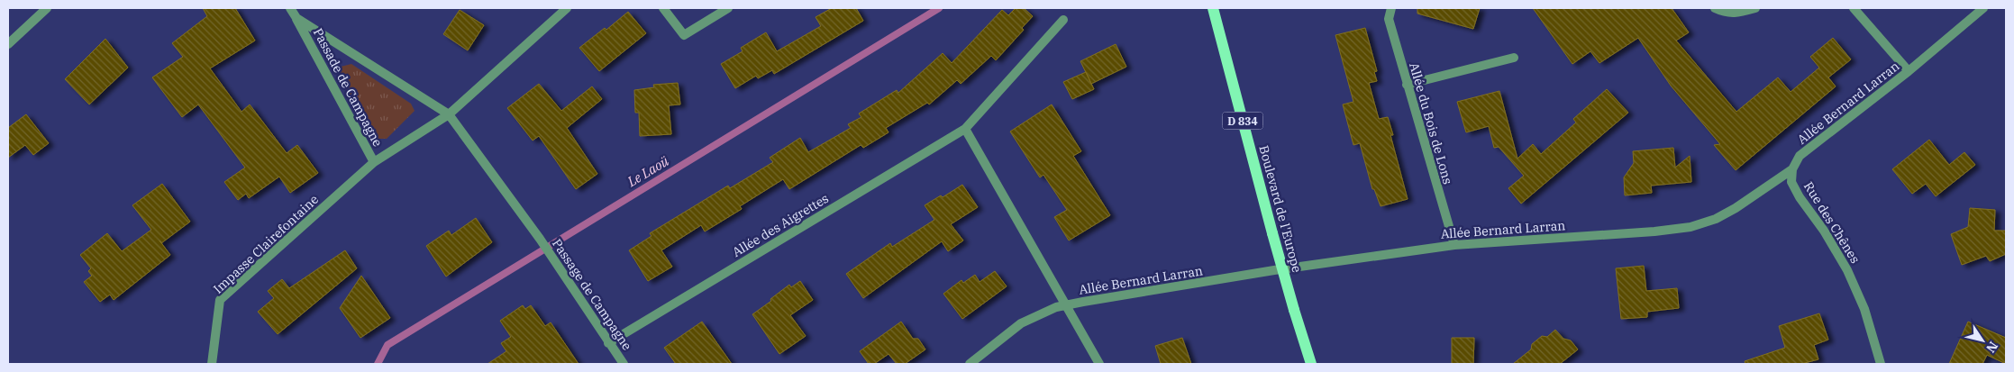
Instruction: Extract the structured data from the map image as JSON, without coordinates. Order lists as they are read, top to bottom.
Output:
{
  "streets": {
    "main road": ["D 834", "Boulevard de l'Europe"],
    "street": [
      "Passade de Campagne",
      "Allée Bernard Larran",
      "Allée du Bois de Lons",
      "Rue des Chênes",
      "Allée des Aigrettes",
      "Impasse Clairefontaine",
      "Passage de Campagne"
    ]
  },
  "crossings": [
    ["Passade de Campagne", "Impasse Clairefontaine"],
    ["Passade de Campagne", "Passage de Campagne"],
    ["Allée Bernard Larran", "Allée du Bois de Lons"],
    ["Allée Bernard Larran", "Rue des Chênes"],
    ["Allée des Aigrettes", "Passage de Campagne"]
  ],
  "water": ["Le Laoü"],
  "north": "bottom right"
}
